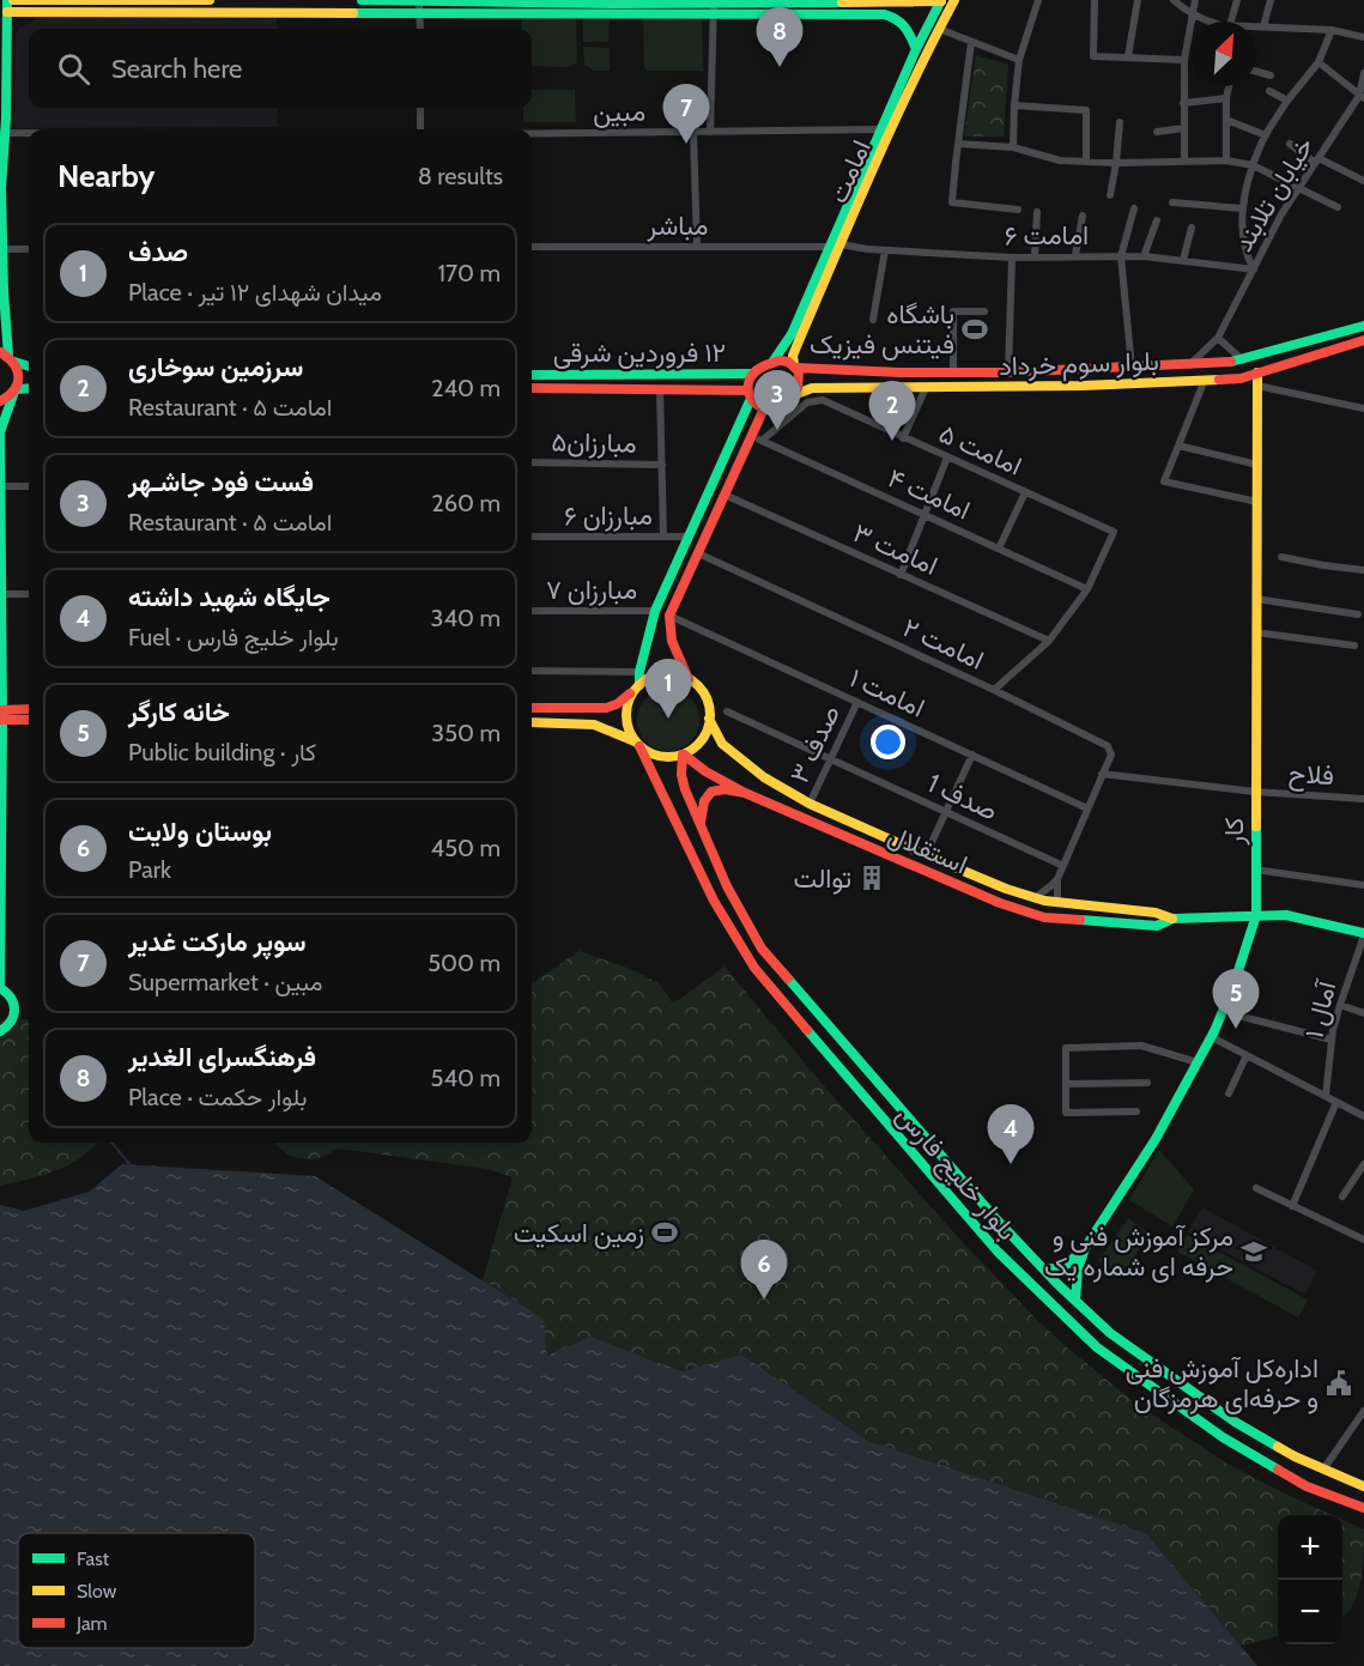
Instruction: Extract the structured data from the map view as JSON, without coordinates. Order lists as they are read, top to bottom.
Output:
{
  "streets": {
    "street": [
      "مبین",
      "امامت",
      "خیابان تلابند",
      "مباشر",
      "امامت ۶",
      "١٢ فروردین شرقی",
      "بلوار سوم خرداد",
      "مبارزان۵",
      "امامت ۵",
      "امامت ۴",
      "مبارزان ۶",
      "امامت ۳",
      "مبارزان ۷",
      "امامت ۲",
      "امامت ۱",
      "صدف ۳",
      "فلاح",
      "صدف 1",
      "کار",
      "استقلال",
      "آمال ۱",
      "بلوار خلیج فارس"
    ]
  },
  "crossings": [
    ["مبین", "امامت"],
    ["امامت", "مباشر"],
    ["امامت", "امامت ۶"],
    ["امامت", "١٢ فروردین شرقی"],
    ["امامت", "بلوار سوم خرداد"],
    ["خیابان تلابند", "امامت ۶"],
    ["خیابان تلابند", "بلوار سوم خرداد"],
    ["مباشر", "امامت ۶"],
    ["١٢ فروردین شرقی", "بلوار سوم خرداد"],
    ["بلوار سوم خرداد", "کار"],
    ["امامت ۵", "امامت ۴"],
    ["امامت ۲", "امامت ۱"],
    ["امامت ۲", "فلاح"],
    ["امامت ۲", "صدف 1"],
    ["امامت ۱", "صدف ۳"],
    ["صدف ۳", "صدف 1"],
    ["صدف ۳", "استقلال"],
    ["فلاح", "کار"],
    ["کار", "استقلال"],
    ["استقلال", "آمال ۱"],
    ["استقلال", "بلوار خلیج فارس"]
  ],
  "places": {
    "sports": ["باشگاه فیتنس فیزیک", "زمین اسکیت"],
    "building": ["توالت"],
    "school or university": ["مرکز آموزش فنی و حرفه ای شماره یک"],
    "public building": ["اداره‌کل آموزش فنى و حرفه‌اى هرمزگان"]
  },
  "legend": ["Fast", "Slow", "Jam"],
  "north": "top right",
  "page": {
    "pins": [
      "8",
      "7",
      "3",
      "2",
      "1",
      "5",
      "4",
      "6"
    ],
    "search": "Search here",
    "heading": ["Nearby", "8 results"],
    "list": [
      {
        "mark": "1",
        "name": "صدف",
        "note": "Place · میدان شهدای ۱۲ تیر",
        "value": "170 m"
      },
      {
        "mark": "2",
        "name": "سرزمین سوخاری",
        "note": "Restaurant · امامت ۵",
        "value": "240 m"
      },
      {
        "mark": "3",
        "name": "فست فود جاشـهر",
        "note": "Restaurant · امامت ۵",
        "value": "260 m"
      },
      {
        "mark": "4",
        "name": "جایگاه شهید داشته",
        "note": "Fuel · بلوار خلیج فارس",
        "value": "340 m"
      },
      {
        "mark": "5",
        "name": "خانه کارگر",
        "note": "Public building · کار",
        "value": "350 m"
      },
      {
        "mark": "6",
        "name": "بوستان ولایت",
        "note": "Park",
        "value": "450 m"
      },
      {
        "mark": "7",
        "name": "سوپر مارکت غدیر",
        "note": "Supermarket · مبین",
        "value": "500 m"
      },
      {
        "mark": "8",
        "name": "فرهنگسرای الغدیر",
        "note": "Place · بلوار حکمت",
        "value": "540 m"
      }
    ],
    "map_buttons": ["+", "−"]
  }
}
